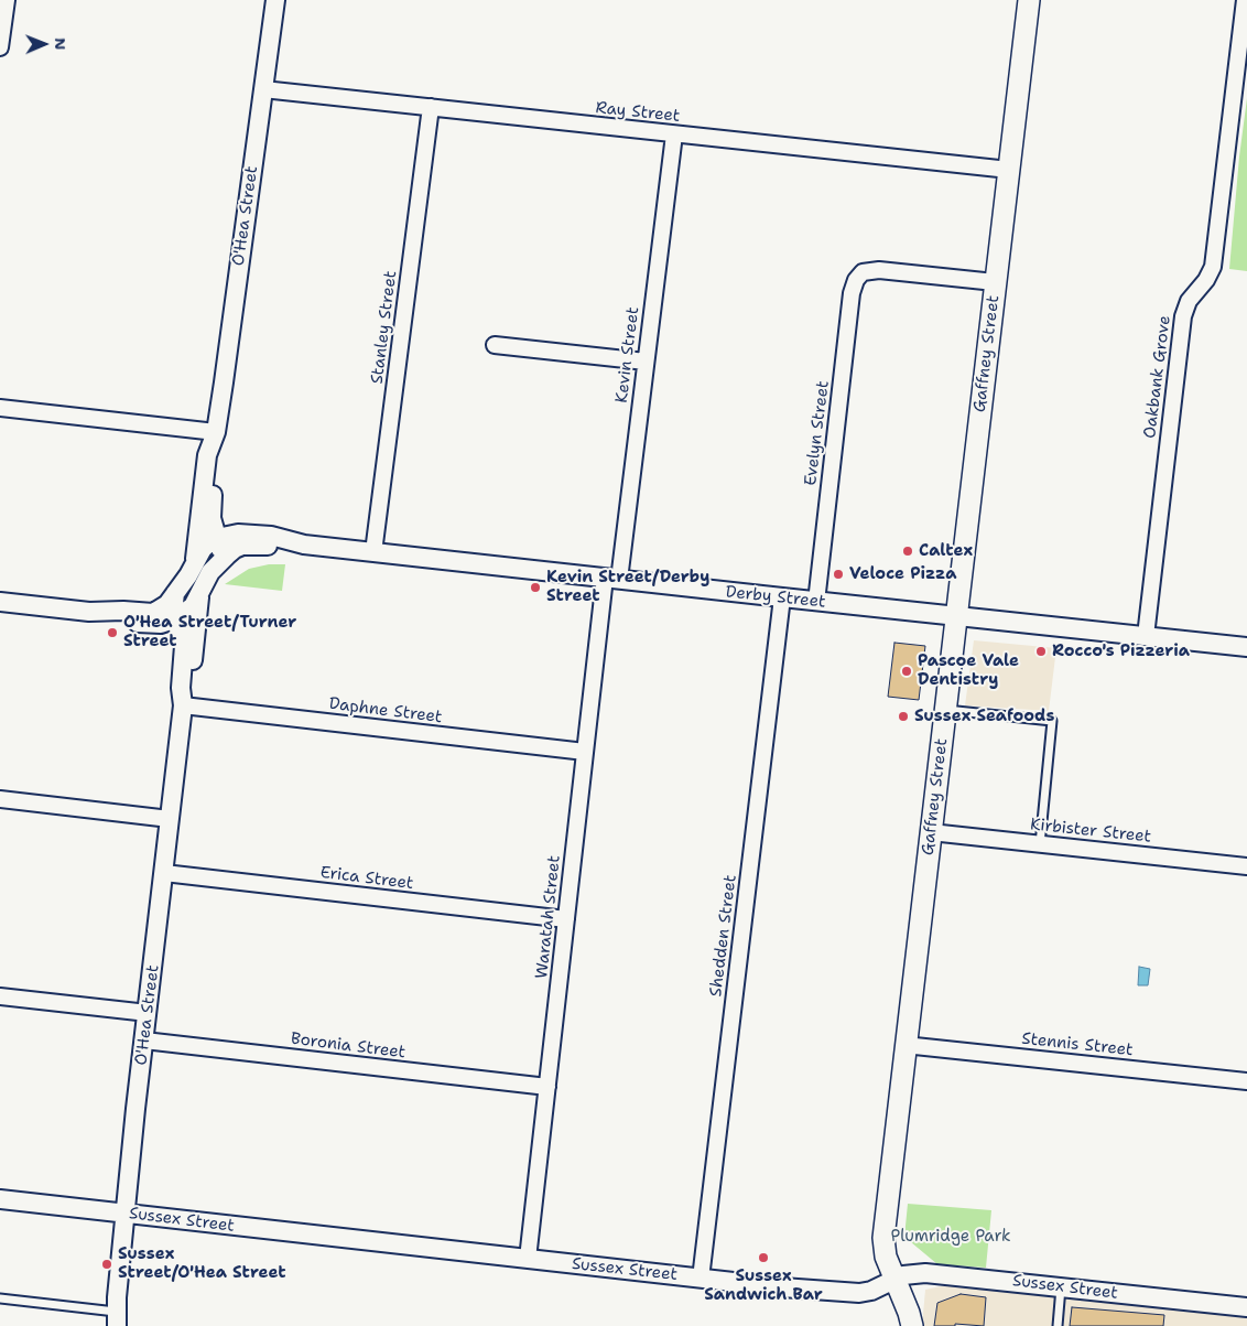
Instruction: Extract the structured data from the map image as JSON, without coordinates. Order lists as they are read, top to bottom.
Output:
{
  "streets": {
    "main road": ["Gaffney Street"],
    "street": [
      "Ray Street",
      "O'Hea Street",
      "Stanley Street",
      "Kevin Street",
      "Oakbank Grove",
      "Evelyn Street",
      "Derby Street",
      "Daphne Street",
      "Kirbister Street",
      "Erica Street",
      "Waratah Street",
      "Shedden Street",
      "Stennis Street",
      "Boronia Street",
      "Sussex Street"
    ]
  },
  "crossings": [
    ["Ray Street", "O'Hea Street"],
    ["Ray Street", "Stanley Street"],
    ["Ray Street", "Gaffney Street"],
    ["Ray Street", "Kevin Street"],
    ["O'Hea Street", "Derby Street"],
    ["O'Hea Street", "Daphne Street"],
    ["O'Hea Street", "Erica Street"],
    ["O'Hea Street", "Boronia Street"],
    ["O'Hea Street", "Sussex Street"],
    ["Stanley Street", "Derby Street"],
    ["Gaffney Street", "Evelyn Street"],
    ["Gaffney Street", "Derby Street"],
    ["Gaffney Street", "Kirbister Street"],
    ["Gaffney Street", "Stennis Street"],
    ["Gaffney Street", "Sussex Street"],
    ["Kevin Street", "Derby Street"],
    ["Kevin Street", "Waratah Street"],
    ["Oakbank Grove", "Derby Street"],
    ["Evelyn Street", "Derby Street"],
    ["Derby Street", "Waratah Street"],
    ["Derby Street", "Shedden Street"],
    ["Daphne Street", "Waratah Street"],
    ["Erica Street", "Waratah Street"],
    ["Waratah Street", "Boronia Street"],
    ["Waratah Street", "Sussex Street"],
    ["Shedden Street", "Sussex Street"]
  ],
  "parks": ["Plumridge Park"],
  "places": [
    "Caltex",
    "Veloce Pizza",
    "Kevin Street/Derby Street",
    "O'Hea Street/Turner Street",
    "Rocco's Pizzeria",
    "Pascoe Vale Dentistry",
    "Sussex Seafoods",
    "Sussex Sandwich Bar",
    "Sussex Street/O'Hea Street"
  ],
  "north": "right"
}
